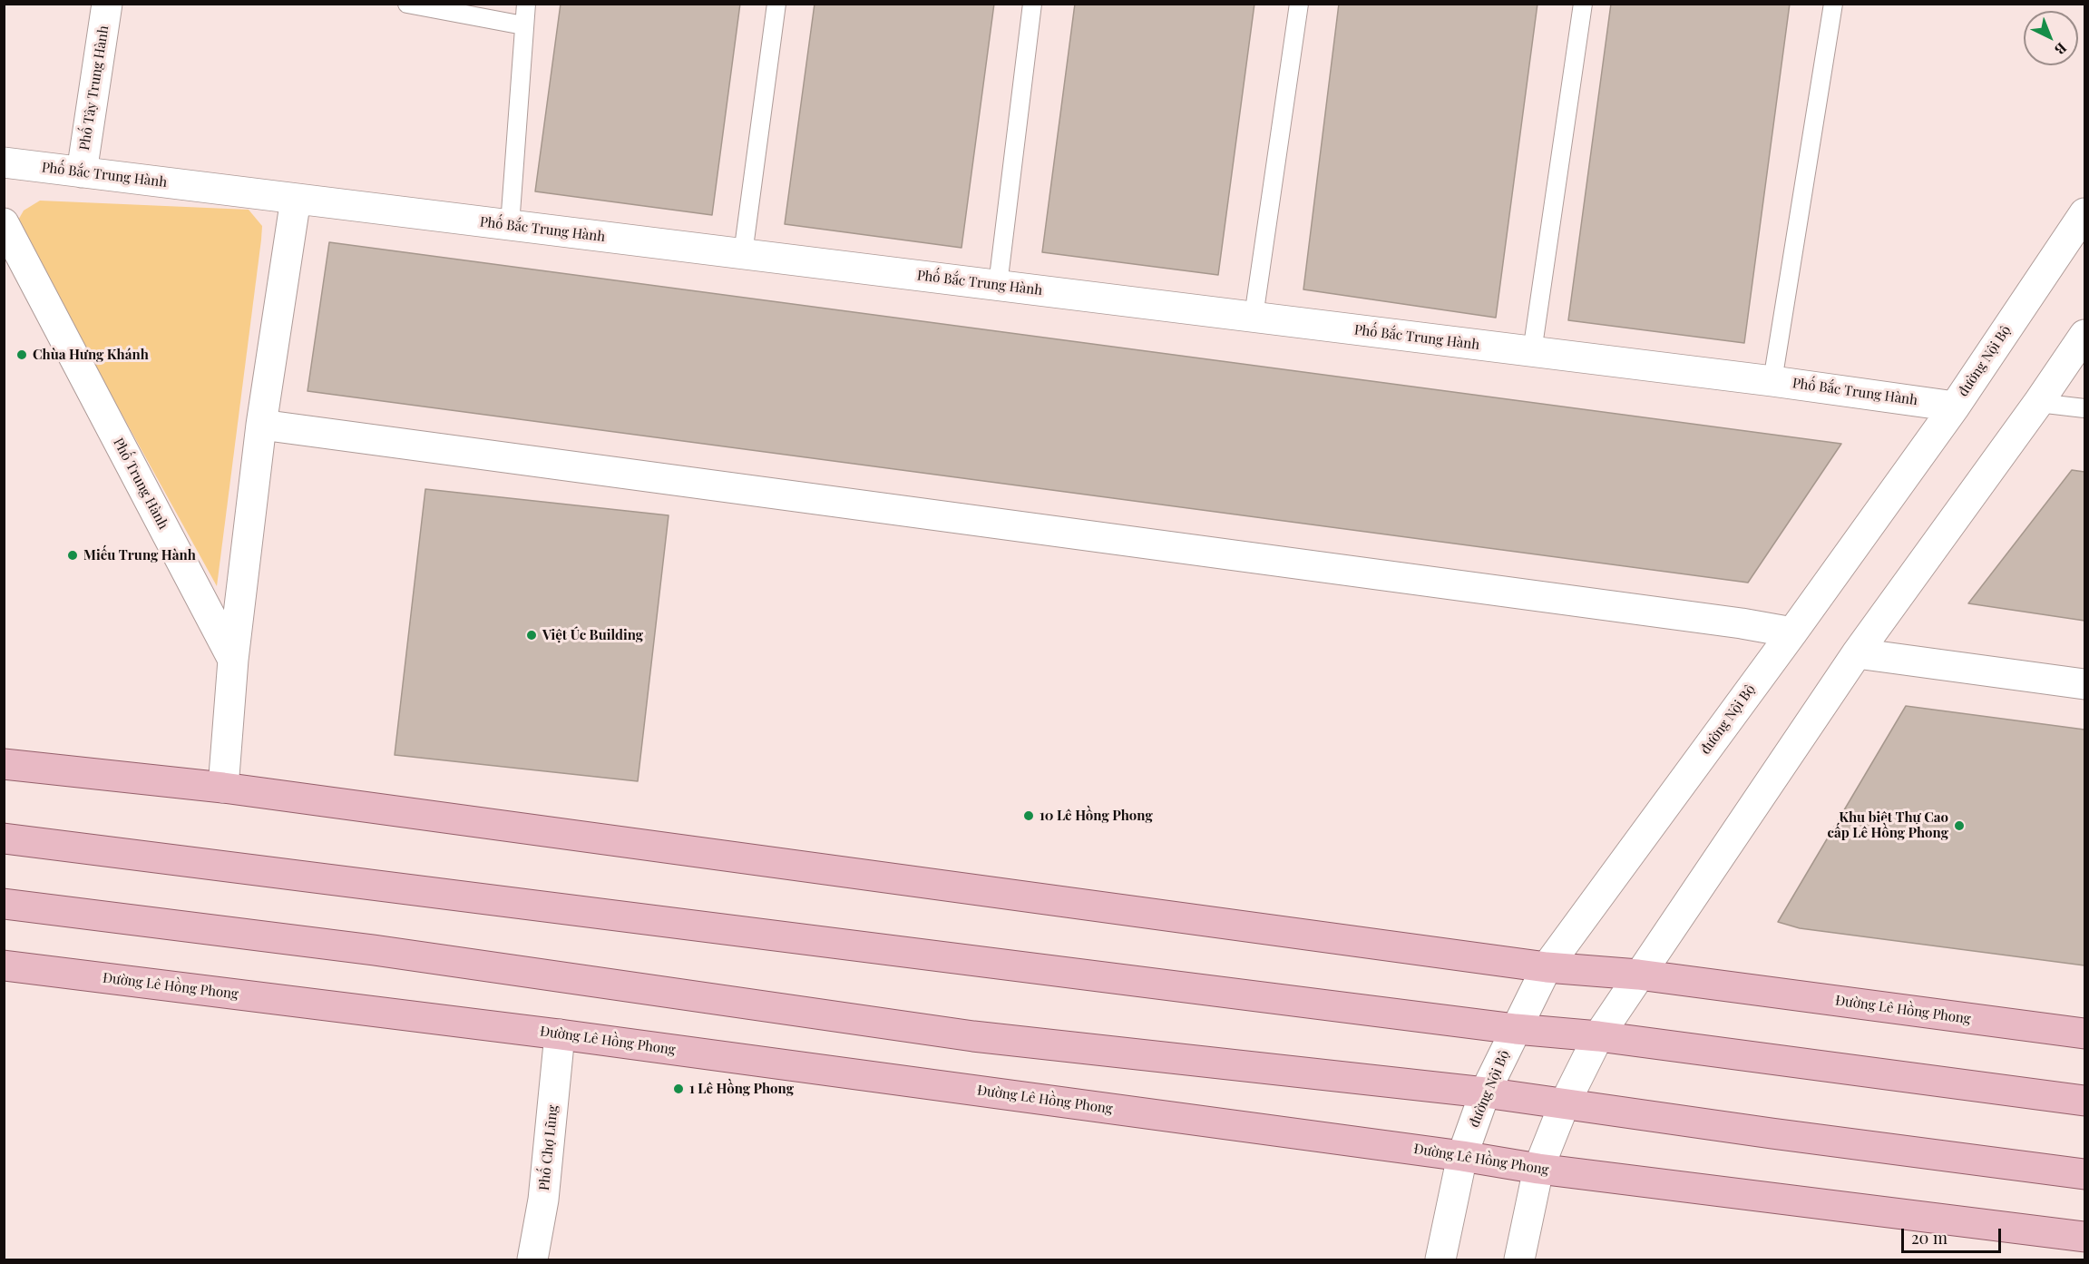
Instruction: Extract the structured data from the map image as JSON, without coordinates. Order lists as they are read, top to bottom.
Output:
{
  "streets": {
    "main road": ["Đường Lê Hồng Phong"],
    "street": [
      "Phố Tây Trung Hành",
      "Phố Bắc Trung Hành",
      "đường Nội Bộ",
      "Phố Trung Hành",
      "Phố Chợ Lũng"
    ]
  },
  "crossings": [
    ["Phố Tây Trung Hành", "Phố Bắc Trung Hành"],
    ["Phố Bắc Trung Hành", "đường Nội Bộ"],
    ["đường Nội Bộ", "Đường Lê Hồng Phong"],
    ["Đường Lê Hồng Phong", "Phố Chợ Lũng"]
  ],
  "places": [
    "Chùa Hưng Khánh",
    "Miếu Trung Hành",
    "Việt Úc Building",
    "10 Lê Hồng Phong",
    "Khu biệt Thự Cao cấp Lê Hồng Phong",
    "1 Lê Hồng Phong"
  ],
  "scale_bar": "20 m",
  "north": "bottom right"
}
